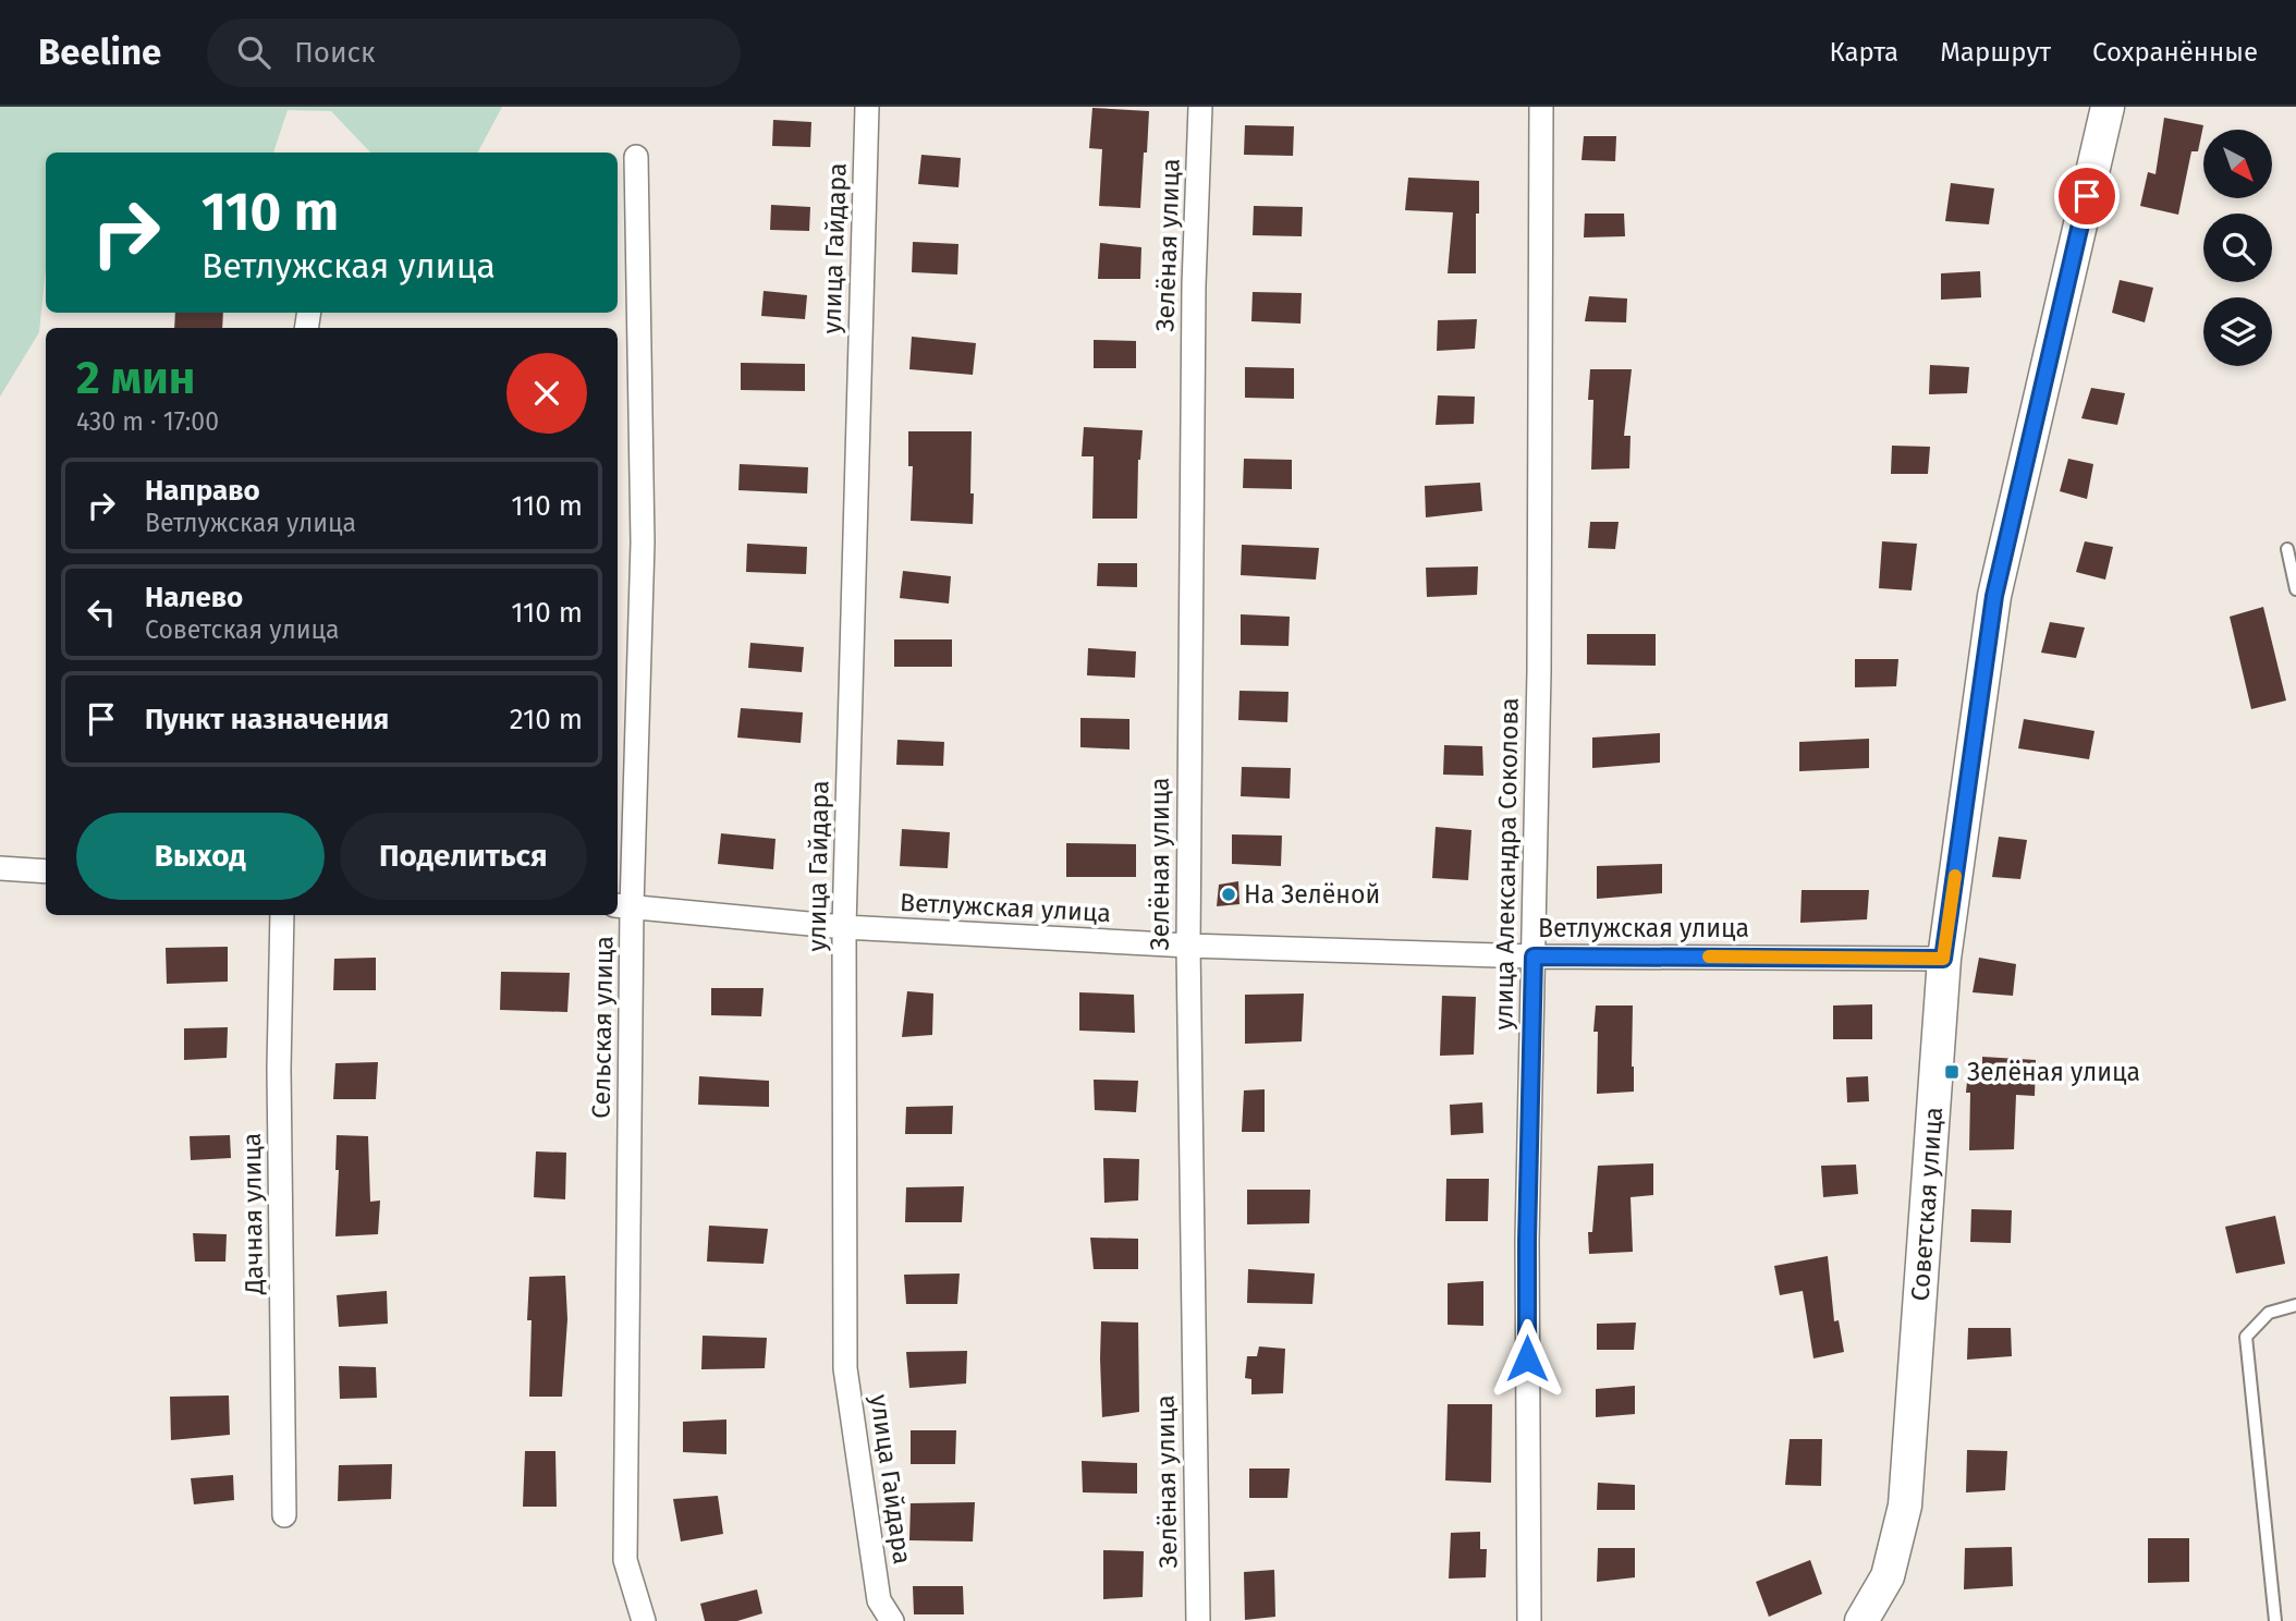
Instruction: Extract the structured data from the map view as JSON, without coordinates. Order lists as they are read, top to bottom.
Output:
{
  "streets": {
    "street": [
      "Зелёная улица",
      "улица Гайдара",
      "улица Александра Соколова",
      "Ветлужская улица",
      "Сельская улица",
      "Советская улица",
      "Дачная улица"
    ]
  },
  "crossings": [
    ["Зелёная улица", "Ветлужская улица"],
    ["улица Гайдара", "Ветлужская улица"],
    ["улица Александра Соколова", "Ветлужская улица"],
    ["Ветлужская улица", "Сельская улица"],
    ["Ветлужская улица", "Советская улица"]
  ],
  "places": {
    "other": ["На Зелёной"],
    "transit": ["Зелёная улица"]
  },
  "north": "bottom right",
  "page": {
    "header": "Beeline",
    "search": "Поиск",
    "nav": ["Карта", "Маршрут", "Сохранённые"],
    "turn": ["110 m", "Ветлужская улица"],
    "heading": ["2 мин", "430 m · 17:00"],
    "list": [
      {
        "name": "Направо",
        "note": "Ветлужская улица",
        "value": "110 m"
      },
      {
        "name": "Налево",
        "note": "Советская улица",
        "value": "110 m"
      },
      {
        "name": "Пункт назначения",
        "value": "210 m"
      }
    ],
    "buttons": ["Выход", "Поделиться"]
  }
}
